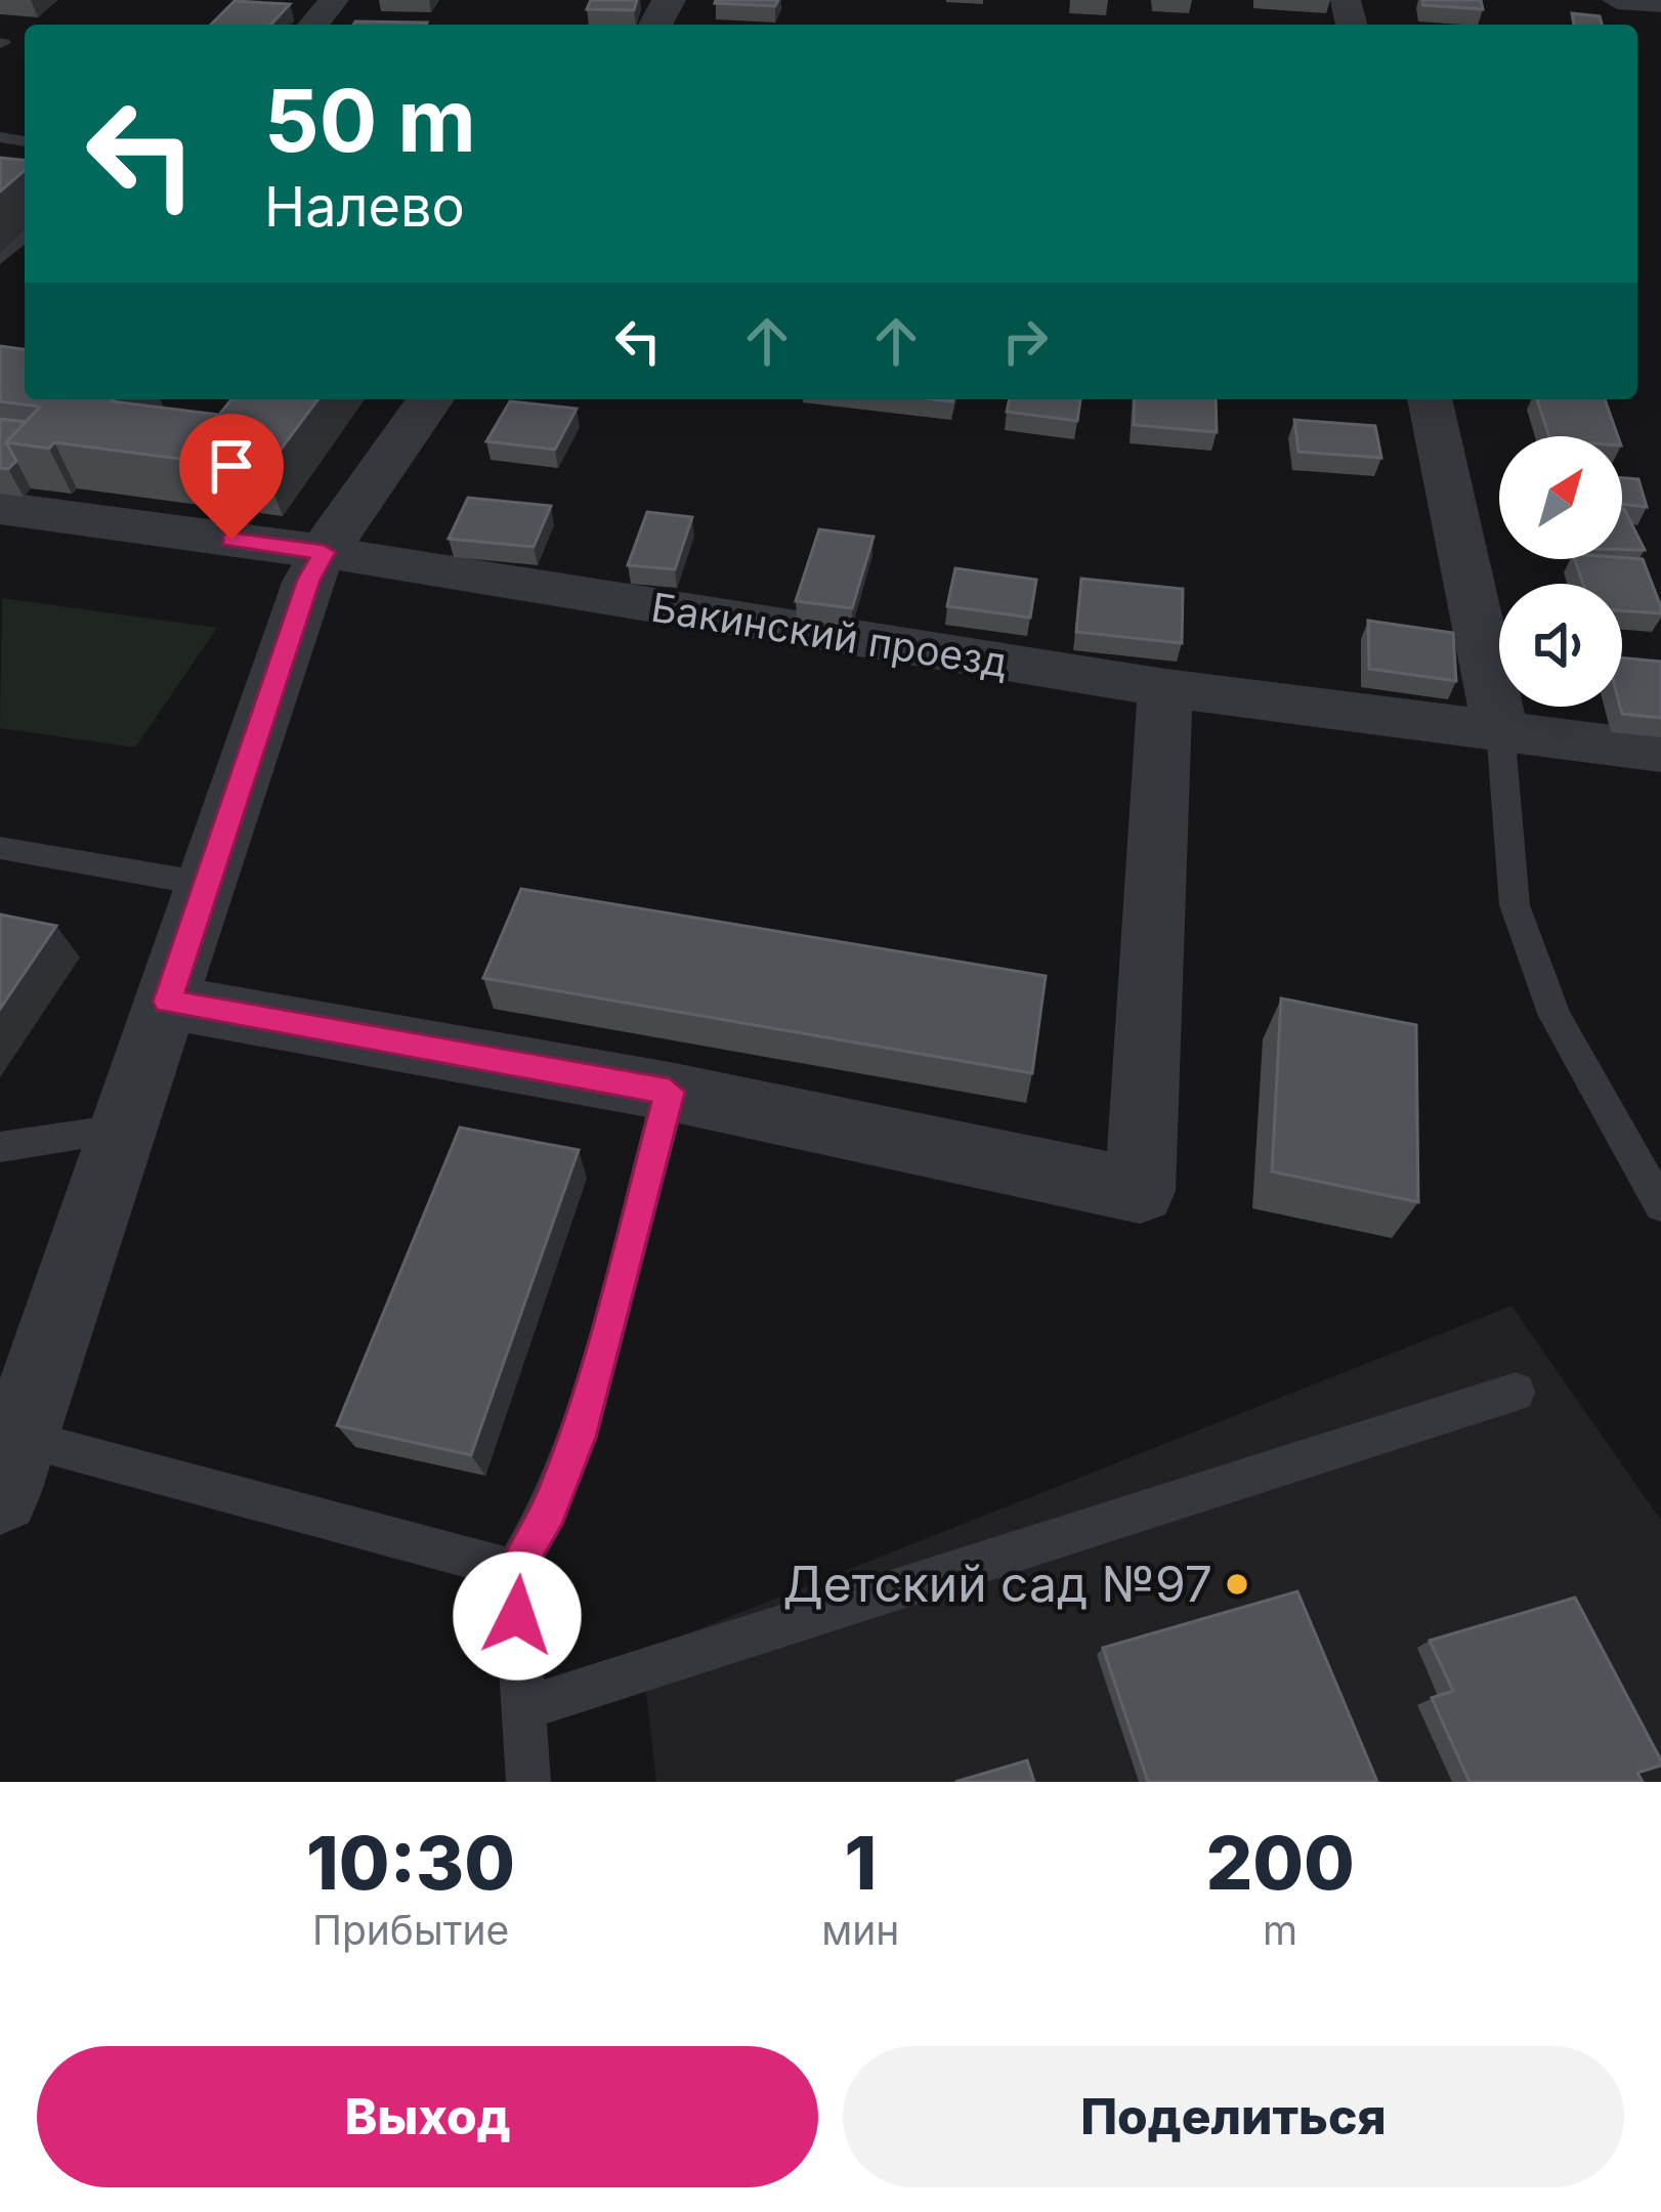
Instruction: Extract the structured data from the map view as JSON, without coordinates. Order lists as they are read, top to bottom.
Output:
{
  "streets": {
    "street": ["Бакинский проезд"]
  },
  "places": ["Детский сад №97"],
  "north": "top right",
  "page": {
    "turn": ["50 m", "Налево"],
    "eta": [
      "10:30",
      "Прибытие",
      "1",
      "мин",
      "200",
      "m"
    ],
    "buttons": ["Выход", "Поделиться"]
  }
}
